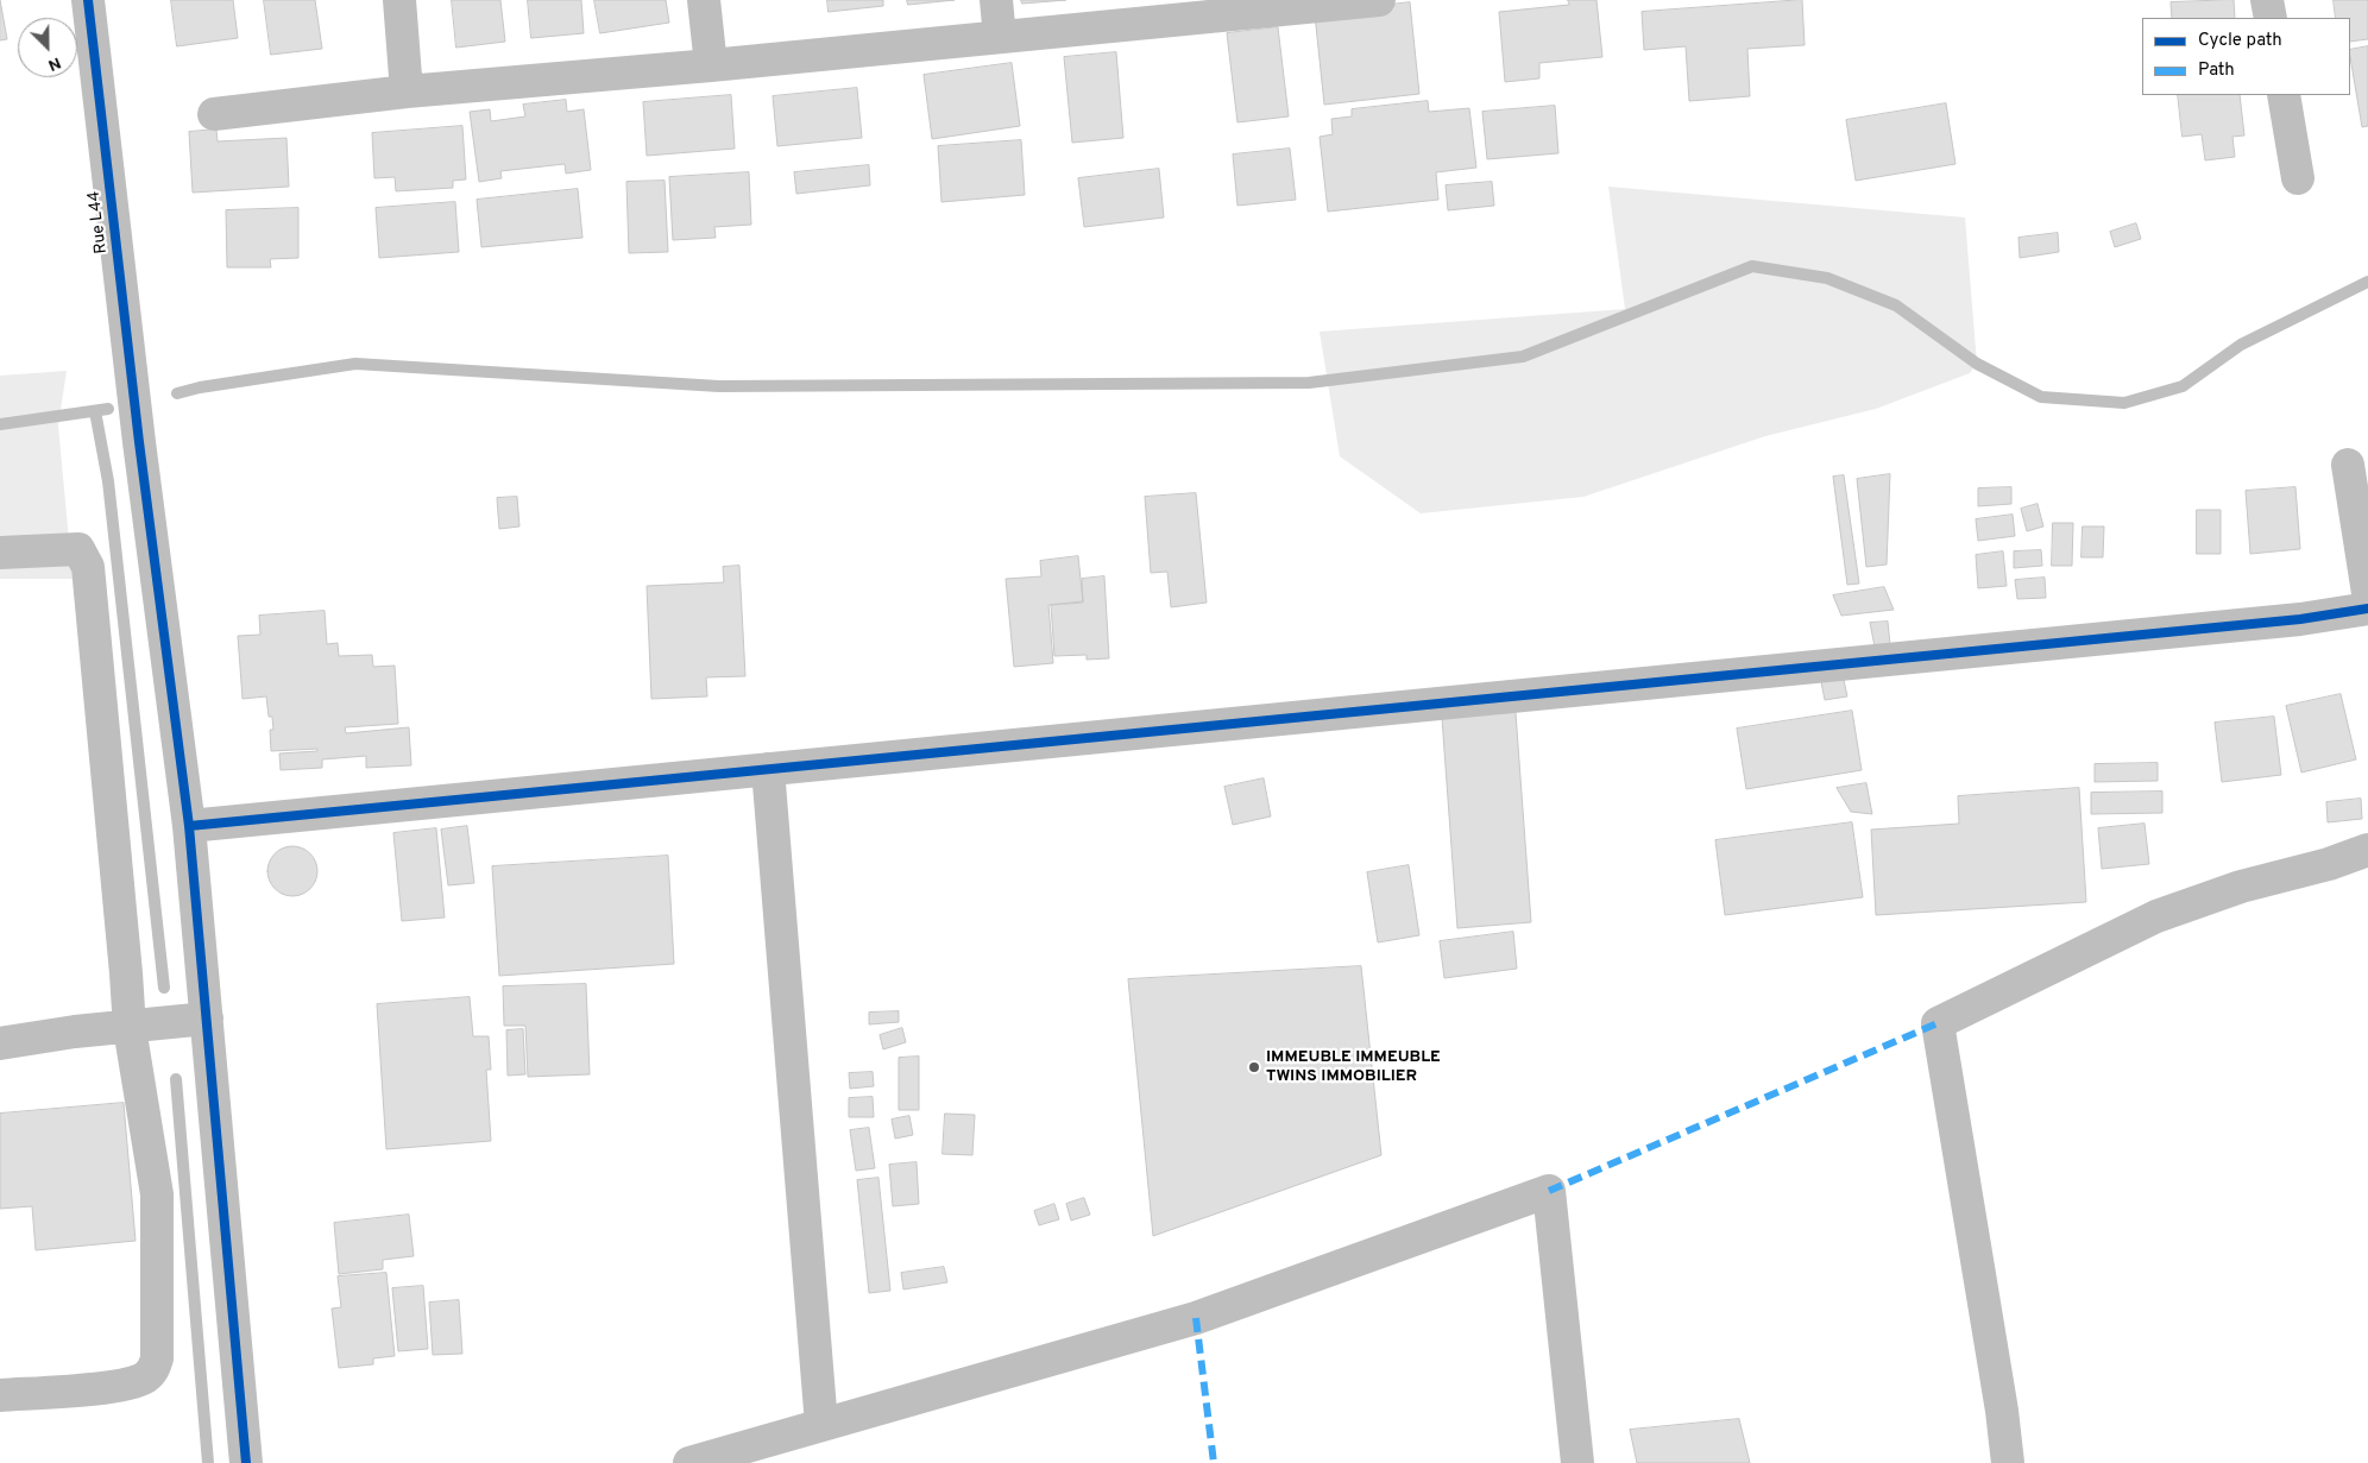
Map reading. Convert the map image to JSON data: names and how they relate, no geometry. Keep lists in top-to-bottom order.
{
  "streets": {
    "street": ["Rue L44"]
  },
  "places": ["IMMEUBLE IMMEUBLE TWINS IMMOBILIER"],
  "legend": ["Cycle path", "Path"],
  "north": "bottom right"
}
